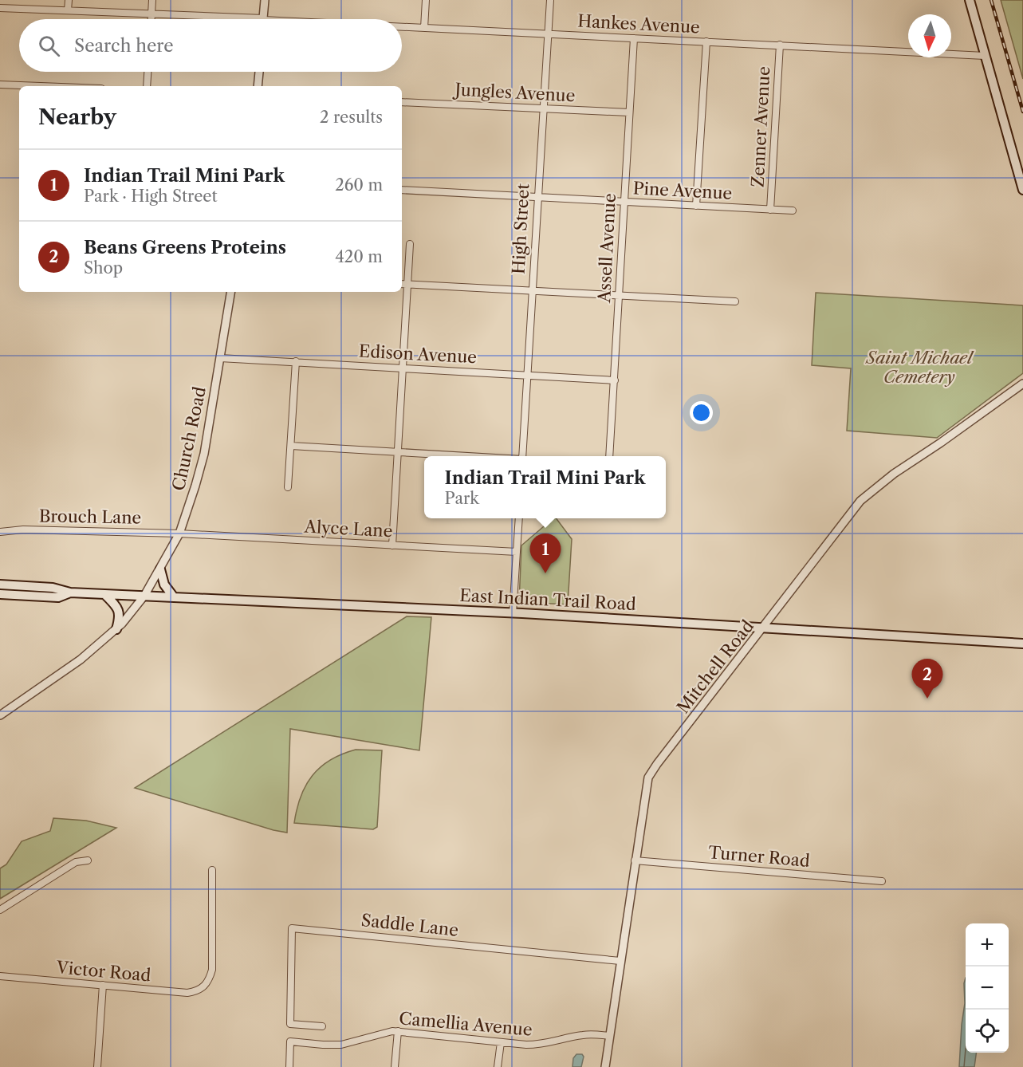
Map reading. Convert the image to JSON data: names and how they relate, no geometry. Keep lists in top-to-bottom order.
{
  "streets": {
    "main road": ["East Indian Trail Road"],
    "street": [
      "Hankes Avenue",
      "Jungles Avenue",
      "Zenner Avenue",
      "Pine Avenue",
      "High Street",
      "Assell Avenue",
      "Edison Avenue",
      "Church Road",
      "Brouch Lane",
      "Alyce Lane",
      "Mitchell Road",
      "Turner Road",
      "Saddle Lane",
      "Victor Road",
      "Camellia Avenue"
    ]
  },
  "crossings": [
    ["Hankes Avenue", "Zenner Avenue"],
    ["Hankes Avenue", "High Street"],
    ["Hankes Avenue", "Assell Avenue"],
    ["Jungles Avenue", "High Street"],
    ["Jungles Avenue", "Assell Avenue"],
    ["Zenner Avenue", "Pine Avenue"],
    ["Pine Avenue", "High Street"],
    ["Pine Avenue", "Assell Avenue"],
    ["High Street", "Edison Avenue"],
    ["Assell Avenue", "Edison Avenue"],
    ["Edison Avenue", "Church Road"],
    ["Church Road", "Brouch Lane"],
    ["Church Road", "Alyce Lane"],
    ["Church Road", "East Indian Trail Road"],
    ["Brouch Lane", "Alyce Lane"],
    ["East Indian Trail Road", "Mitchell Road"],
    ["Mitchell Road", "Turner Road"],
    ["Mitchell Road", "Saddle Lane"],
    ["Mitchell Road", "Camellia Avenue"]
  ],
  "parks": ["Saint Michael Cemetery"],
  "north": "bottom",
  "page": {
    "search": "Search here",
    "heading": ["Nearby", "2 results"],
    "list": [
      {
        "mark": "1",
        "name": "Indian Trail Mini Park",
        "note": "Park · High Street",
        "value": "260 m"
      },
      {
        "mark": "2",
        "name": "Beans Greens Proteins",
        "note": "Shop",
        "value": "420 m"
      }
    ],
    "popup": ["Indian Trail Mini Park", "Park"],
    "pins": ["1", "2"],
    "map_buttons": ["+", "−"]
  }
}
